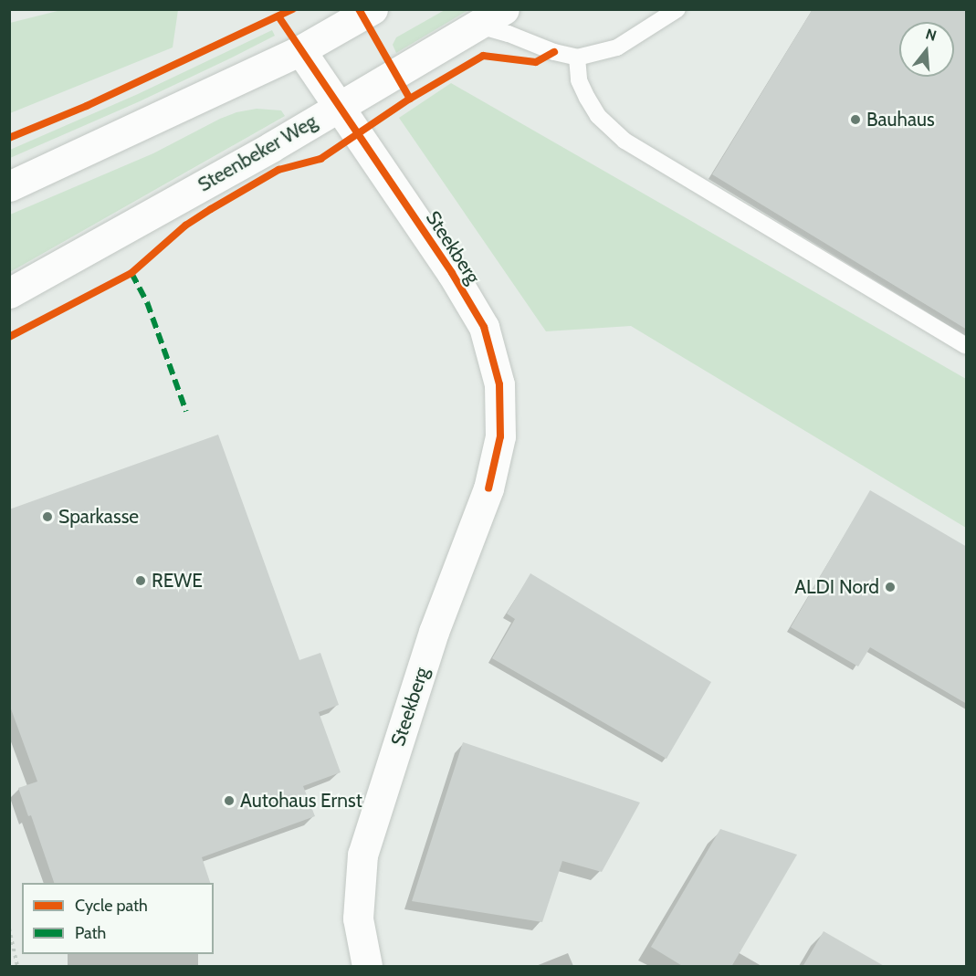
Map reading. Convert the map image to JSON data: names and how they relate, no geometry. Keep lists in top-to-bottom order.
{
  "streets": {
    "main road": ["Steenbeker Weg", "Steekberg"]
  },
  "crossings": [
    ["Steenbeker Weg", "Steekberg"]
  ],
  "places": [
    "Bauhaus",
    "Sparkasse",
    "REWE",
    "ALDI Nord",
    "Autohaus Ernst"
  ],
  "legend": ["Cycle path", "Path"],
  "north": "top"
}
